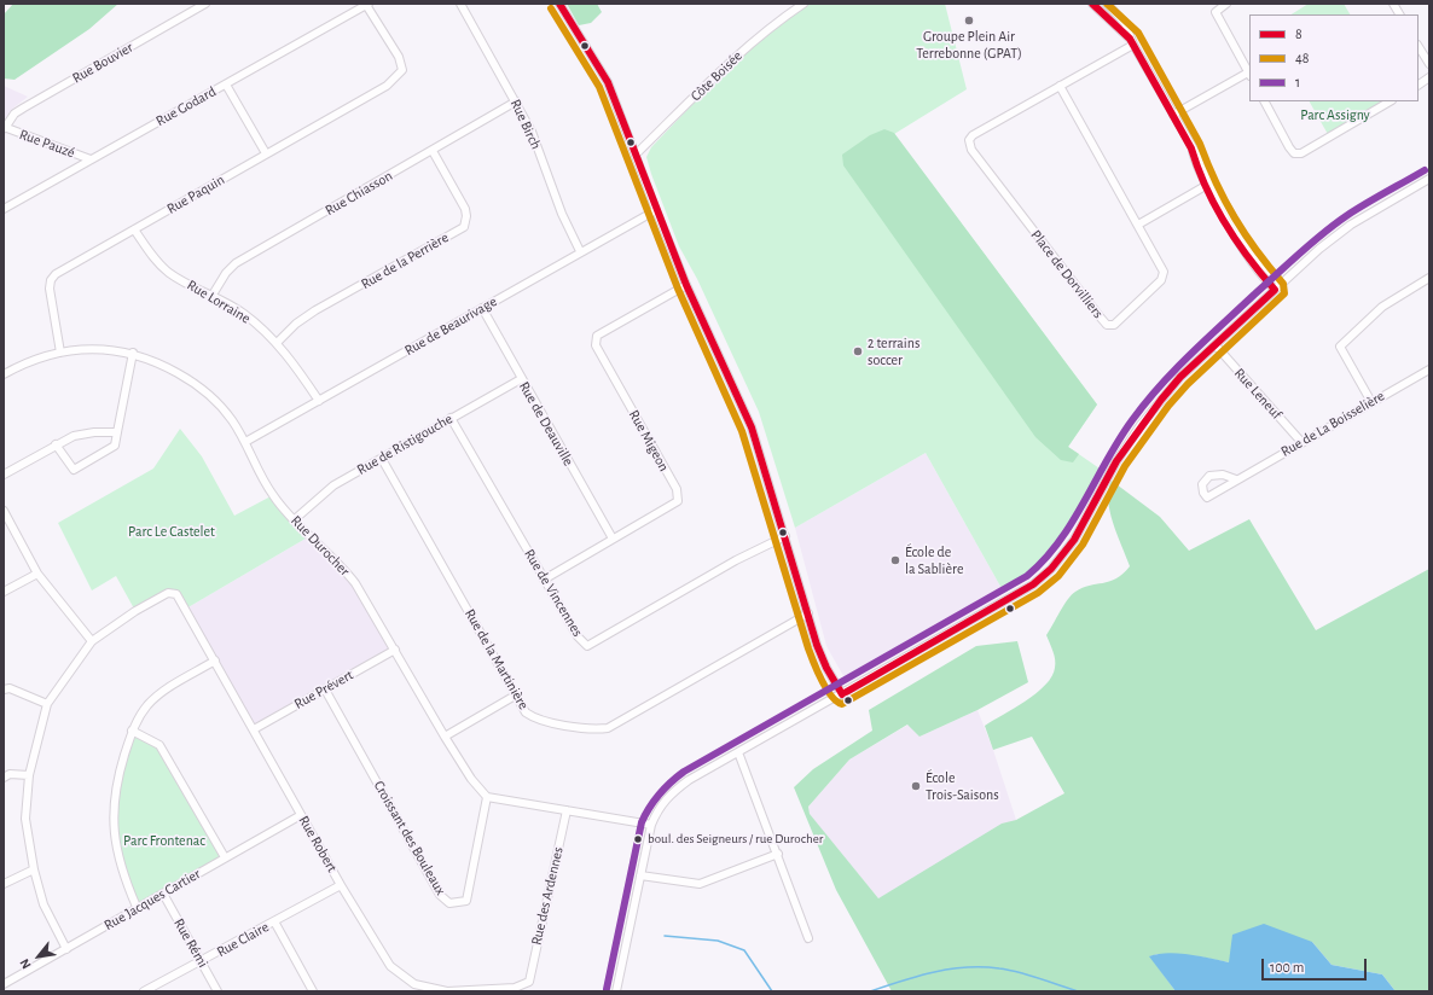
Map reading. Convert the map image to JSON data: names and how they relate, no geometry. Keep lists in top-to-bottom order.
{
  "streets": {
    "street": [
      "Rue Bouvier",
      "Côte Boisée",
      "Rue Godard",
      "Rue Birch",
      "Rue Pauzé",
      "Rue Chiasson",
      "Rue Paquin",
      "Rue de la Perrière",
      "Place de Dorvilliers",
      "Rue Lorraine",
      "Rue de Beaurivage",
      "Rue Leneuf",
      "Rue de Deauville",
      "Rue de La Boisselière",
      "Rue Migeon",
      "Rue de Ristigouche",
      "Rue Durocher",
      "Rue de Vincennes",
      "Rue de la Martinière",
      "Rue Prévert",
      "Croissant des Bouleaux",
      "Rue Robert",
      "Rue des Ardennes",
      "Rue Jacques Cartier",
      "Rue Claire",
      "Rue Rémi"
    ]
  },
  "crossings": [
    ["Rue Bouvier", "Rue Pauzé"],
    ["Rue Godard", "Rue Pauzé"],
    ["Rue Godard", "Rue Paquin"],
    ["Rue Birch", "Rue Chiasson"],
    ["Rue Birch", "Rue de Beaurivage"],
    ["Rue Chiasson", "Rue de la Perrière"],
    ["Rue Chiasson", "Rue Lorraine"],
    ["Rue Paquin", "Rue Lorraine"],
    ["Rue Paquin", "Rue Durocher"],
    ["Rue de la Perrière", "Rue Lorraine"],
    ["Rue Lorraine", "Rue de Beaurivage"],
    ["Rue de Beaurivage", "Rue de Deauville"],
    ["Rue de Beaurivage", "Rue Durocher"],
    ["Rue Leneuf", "Rue de La Boisselière"],
    ["Rue de Deauville", "Rue Migeon"],
    ["Rue de Deauville", "Rue de Ristigouche"],
    ["Rue Migeon", "Rue de Vincennes"],
    ["Rue de Ristigouche", "Rue Durocher"],
    ["Rue de Ristigouche", "Rue de Vincennes"],
    ["Rue de Ristigouche", "Rue de la Martinière"],
    ["Rue Durocher", "Rue Prévert"],
    ["Rue Durocher", "Croissant des Bouleaux"],
    ["Rue Prévert", "Croissant des Bouleaux"],
    ["Rue Prévert", "Rue Robert"],
    ["Rue Robert", "Rue des Ardennes"],
    ["Rue Robert", "Rue Jacques Cartier"],
    ["Rue Robert", "Rue Claire"],
    ["Rue Jacques Cartier", "Rue Rémi"],
    ["Rue Claire", "Rue Rémi"]
  ],
  "parks": ["Parc Assigny", "Parc Le Castelet", "Parc Frontenac"],
  "places": [
    "Groupe Plein Air Terrebonne (GPAT)",
    "2 terrains soccer",
    "École de la Sablière",
    "École Trois-Saisons",
    "boul. des Seigneurs / rue Durocher"
  ],
  "lines": ["transit line 8", "transit line 48", "transit line 1"],
  "legend": ["8", "48", "1"],
  "scale_bar": "100 m",
  "north": "bottom left"
}
